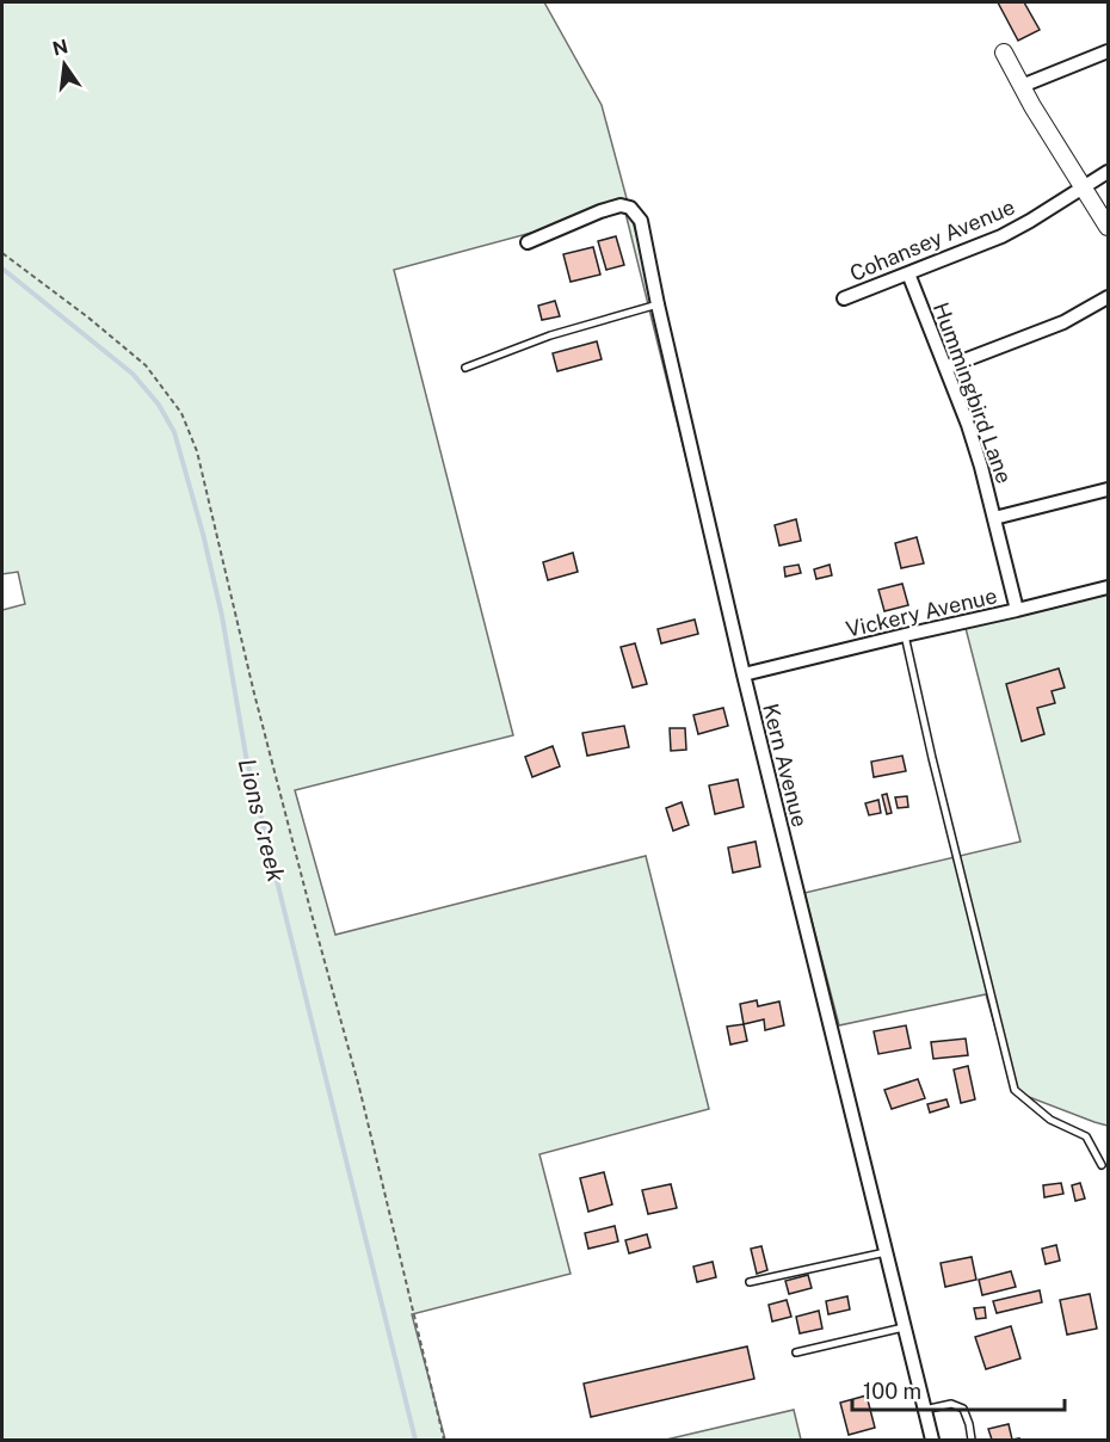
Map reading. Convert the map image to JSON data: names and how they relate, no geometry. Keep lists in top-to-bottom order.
{
  "streets": {
    "street": [
      "Cohansey Avenue",
      "Hummingbird Lane",
      "Vickery Avenue",
      "Kern Avenue"
    ]
  },
  "crossings": [
    ["Cohansey Avenue", "Hummingbird Lane"],
    ["Hummingbird Lane", "Vickery Avenue"],
    ["Vickery Avenue", "Kern Avenue"]
  ],
  "water": ["Lions Creek"],
  "scale_bar": "100 m",
  "north": "top"
}
